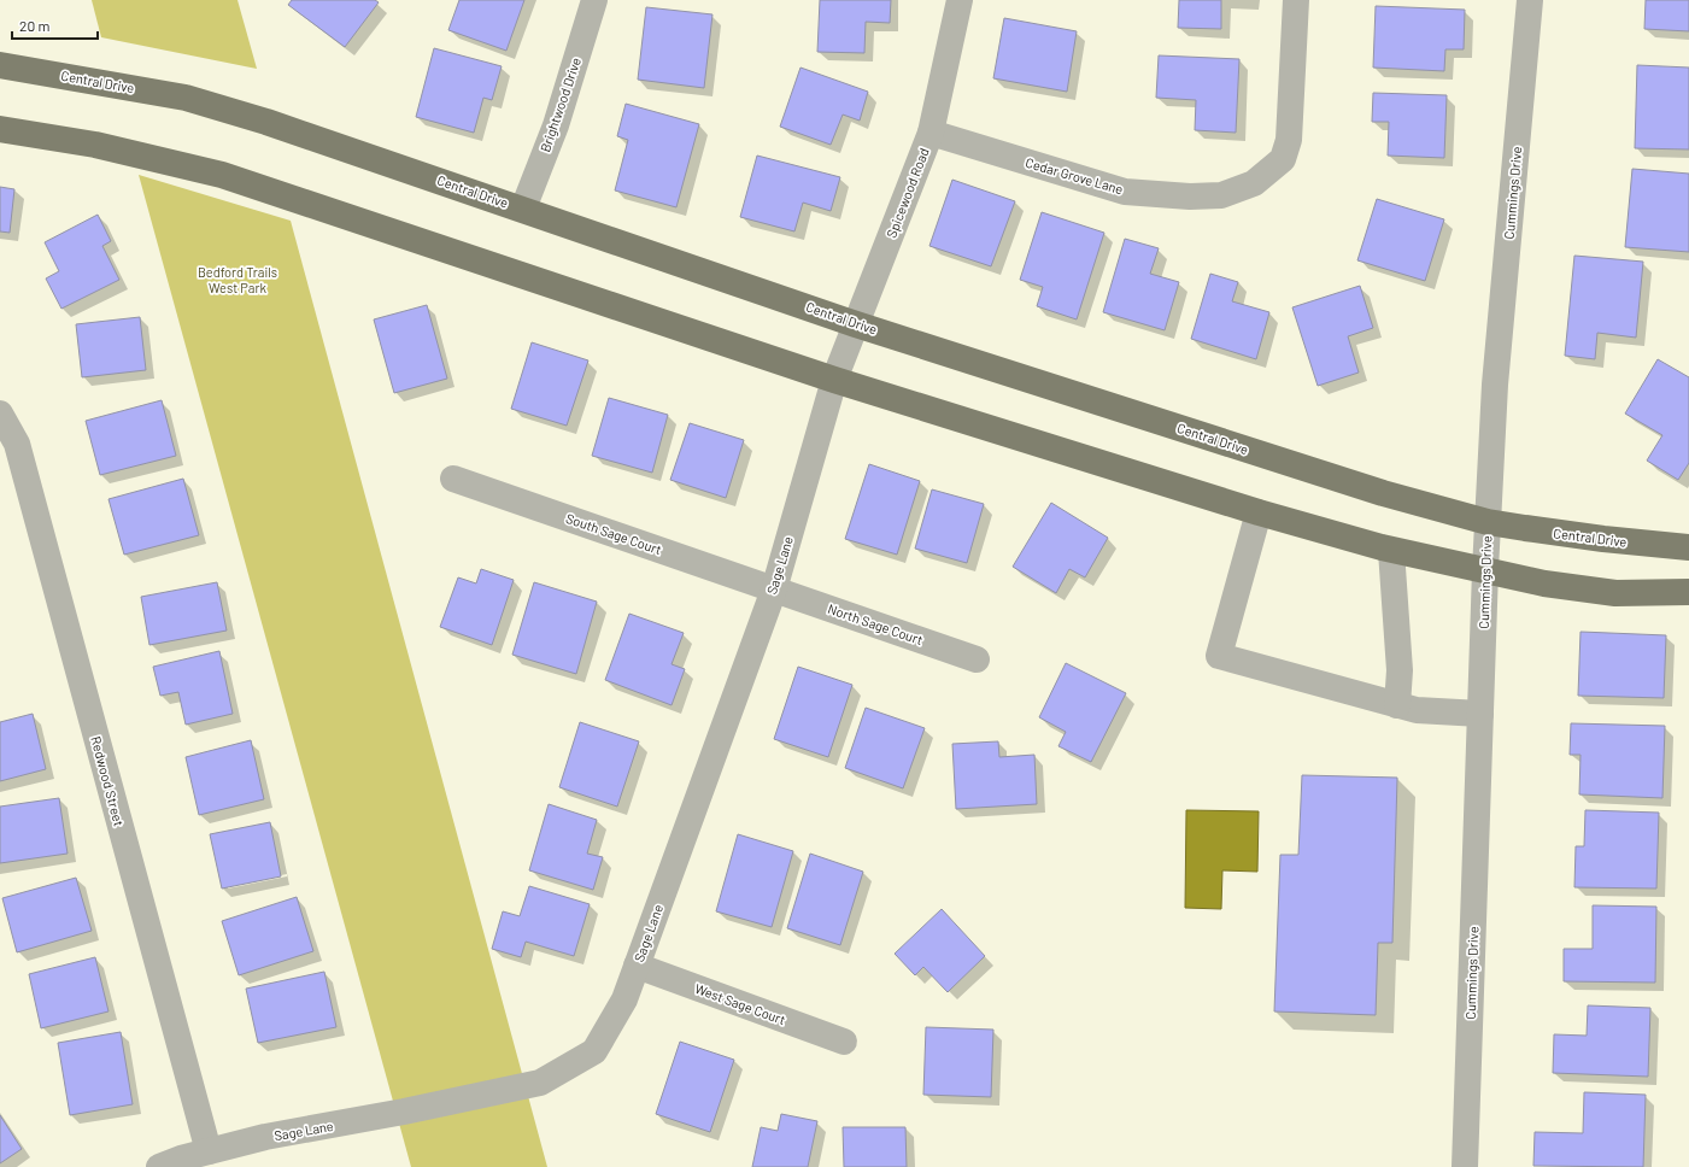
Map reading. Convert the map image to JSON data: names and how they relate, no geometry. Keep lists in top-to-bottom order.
{
  "streets": {
    "main road": ["Central Drive"],
    "street": [
      "Brightwood Drive",
      "Cedar Grove Lane",
      "Spicewood Road",
      "Cummings Drive",
      "South Sage Court",
      "Sage Lane",
      "North Sage Court",
      "Redwood Street",
      "West Sage Court"
    ]
  },
  "crossings": [
    ["Central Drive", "Brightwood Drive"],
    ["Central Drive", "Spicewood Road"],
    ["Central Drive", "Cummings Drive"],
    ["Cedar Grove Lane", "Spicewood Road"],
    ["Spicewood Road", "Sage Lane"],
    ["South Sage Court", "Sage Lane"],
    ["South Sage Court", "North Sage Court"],
    ["Sage Lane", "North Sage Court"],
    ["Sage Lane", "Redwood Street"],
    ["Sage Lane", "West Sage Court"]
  ],
  "parks": ["Bedford Trails West Park"],
  "scale_bar": "20 m"
}
